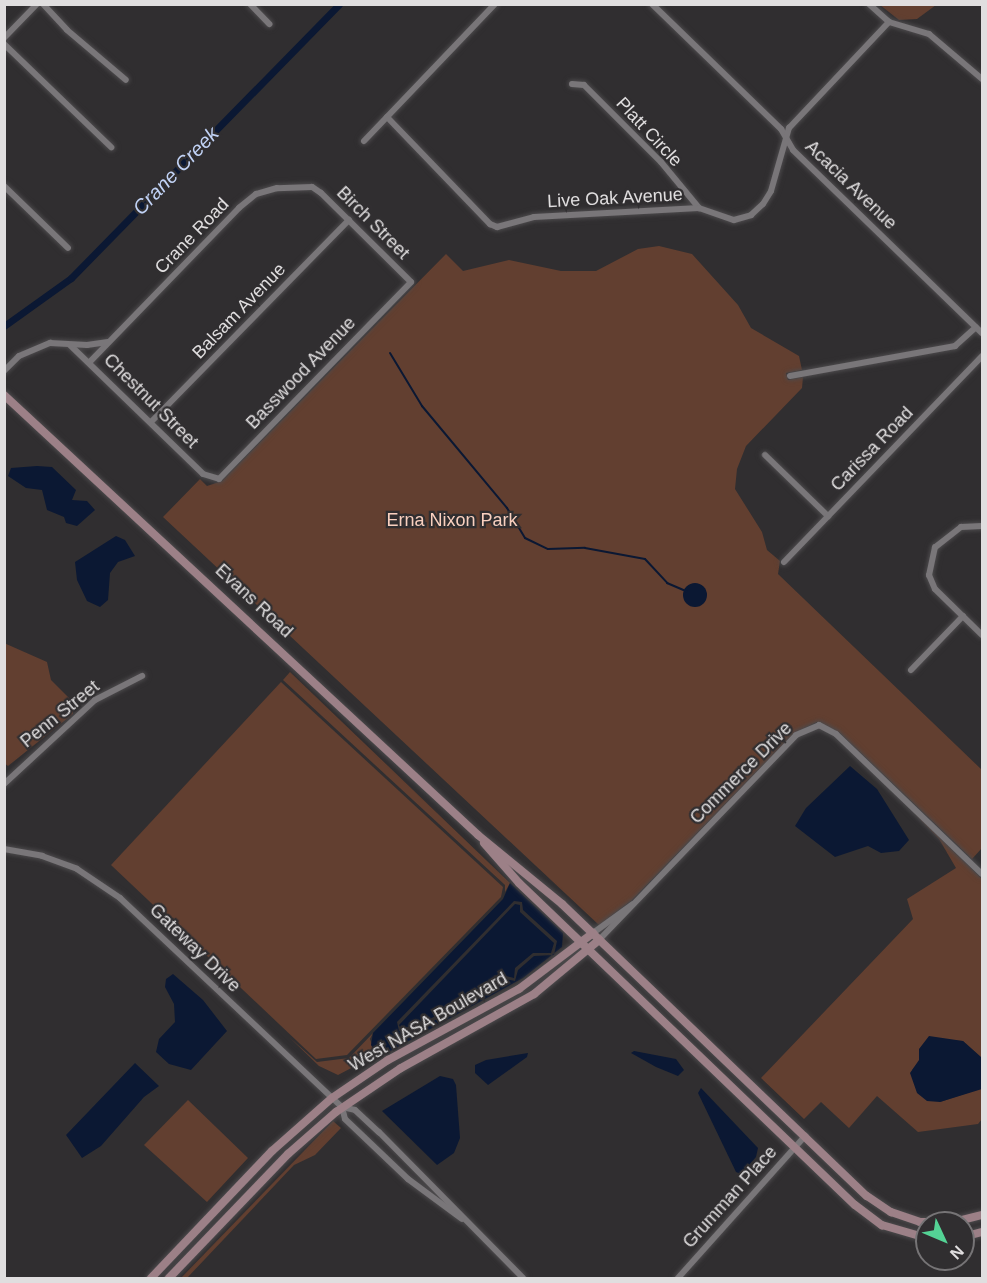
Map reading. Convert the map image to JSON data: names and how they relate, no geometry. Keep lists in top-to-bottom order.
{
  "streets": {
    "main road": ["Evans Road", "West NASA Boulevard"],
    "street": [
      "Platt Circle",
      "Acacia Avenue",
      "Live Oak Avenue",
      "Birch Street",
      "Crane Road",
      "Balsam Avenue",
      "Basswood Avenue",
      "Chestnut Street",
      "Carissa Road",
      "Penn Street",
      "Commerce Drive",
      "Gateway Drive",
      "Grumman Place"
    ]
  },
  "crossings": [
    ["Platt Circle", "Live Oak Avenue"],
    ["Acacia Avenue", "Live Oak Avenue"],
    ["Birch Street", "Crane Road"],
    ["Birch Street", "Balsam Avenue"],
    ["Birch Street", "Basswood Avenue"],
    ["Crane Road", "Chestnut Street"],
    ["Balsam Avenue", "Chestnut Street"],
    ["Basswood Avenue", "Chestnut Street"],
    ["Evans Road", "Commerce Drive"],
    ["Evans Road", "West NASA Boulevard"],
    ["Commerce Drive", "West NASA Boulevard"],
    ["Gateway Drive", "West NASA Boulevard"]
  ],
  "water": ["Crane Creek"],
  "parks": ["Erna Nixon Park"],
  "north": "bottom right"
}
